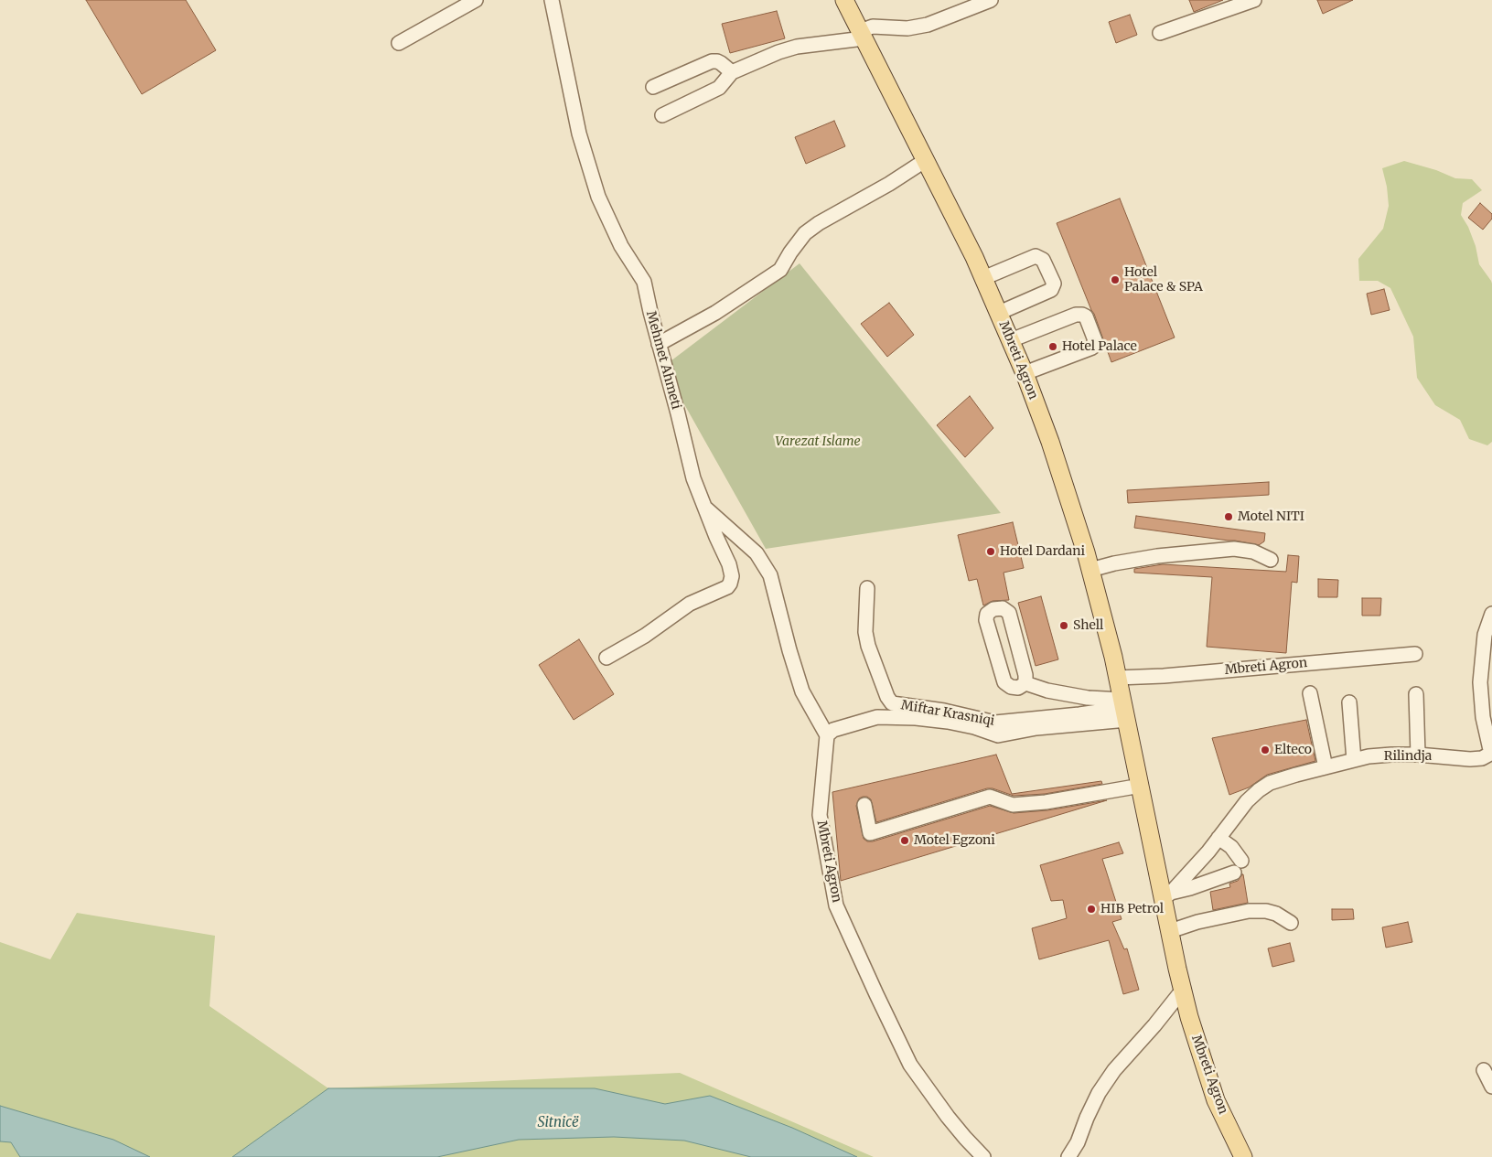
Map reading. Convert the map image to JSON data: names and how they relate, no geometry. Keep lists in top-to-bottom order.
{
  "streets": {
    "main road": ["Mbreti Agron"],
    "street": ["Mehmet Ahmeti", "Miftar Krasniqi", "Rilindja"]
  },
  "crossings": [
    ["Mbreti Agron", "Miftar Krasniqi"],
    ["Mbreti Agron", "Rilindja"]
  ],
  "water": ["Sitnicë"],
  "parks": ["Varezat Islame"],
  "places": [
    "Hotel Palace & SPA",
    "Hotel Palace",
    "Motel NITI",
    "Hotel Dardani",
    "Shell",
    "Elteco",
    "Motel Egzoni",
    "HIB Petrol"
  ]
}
